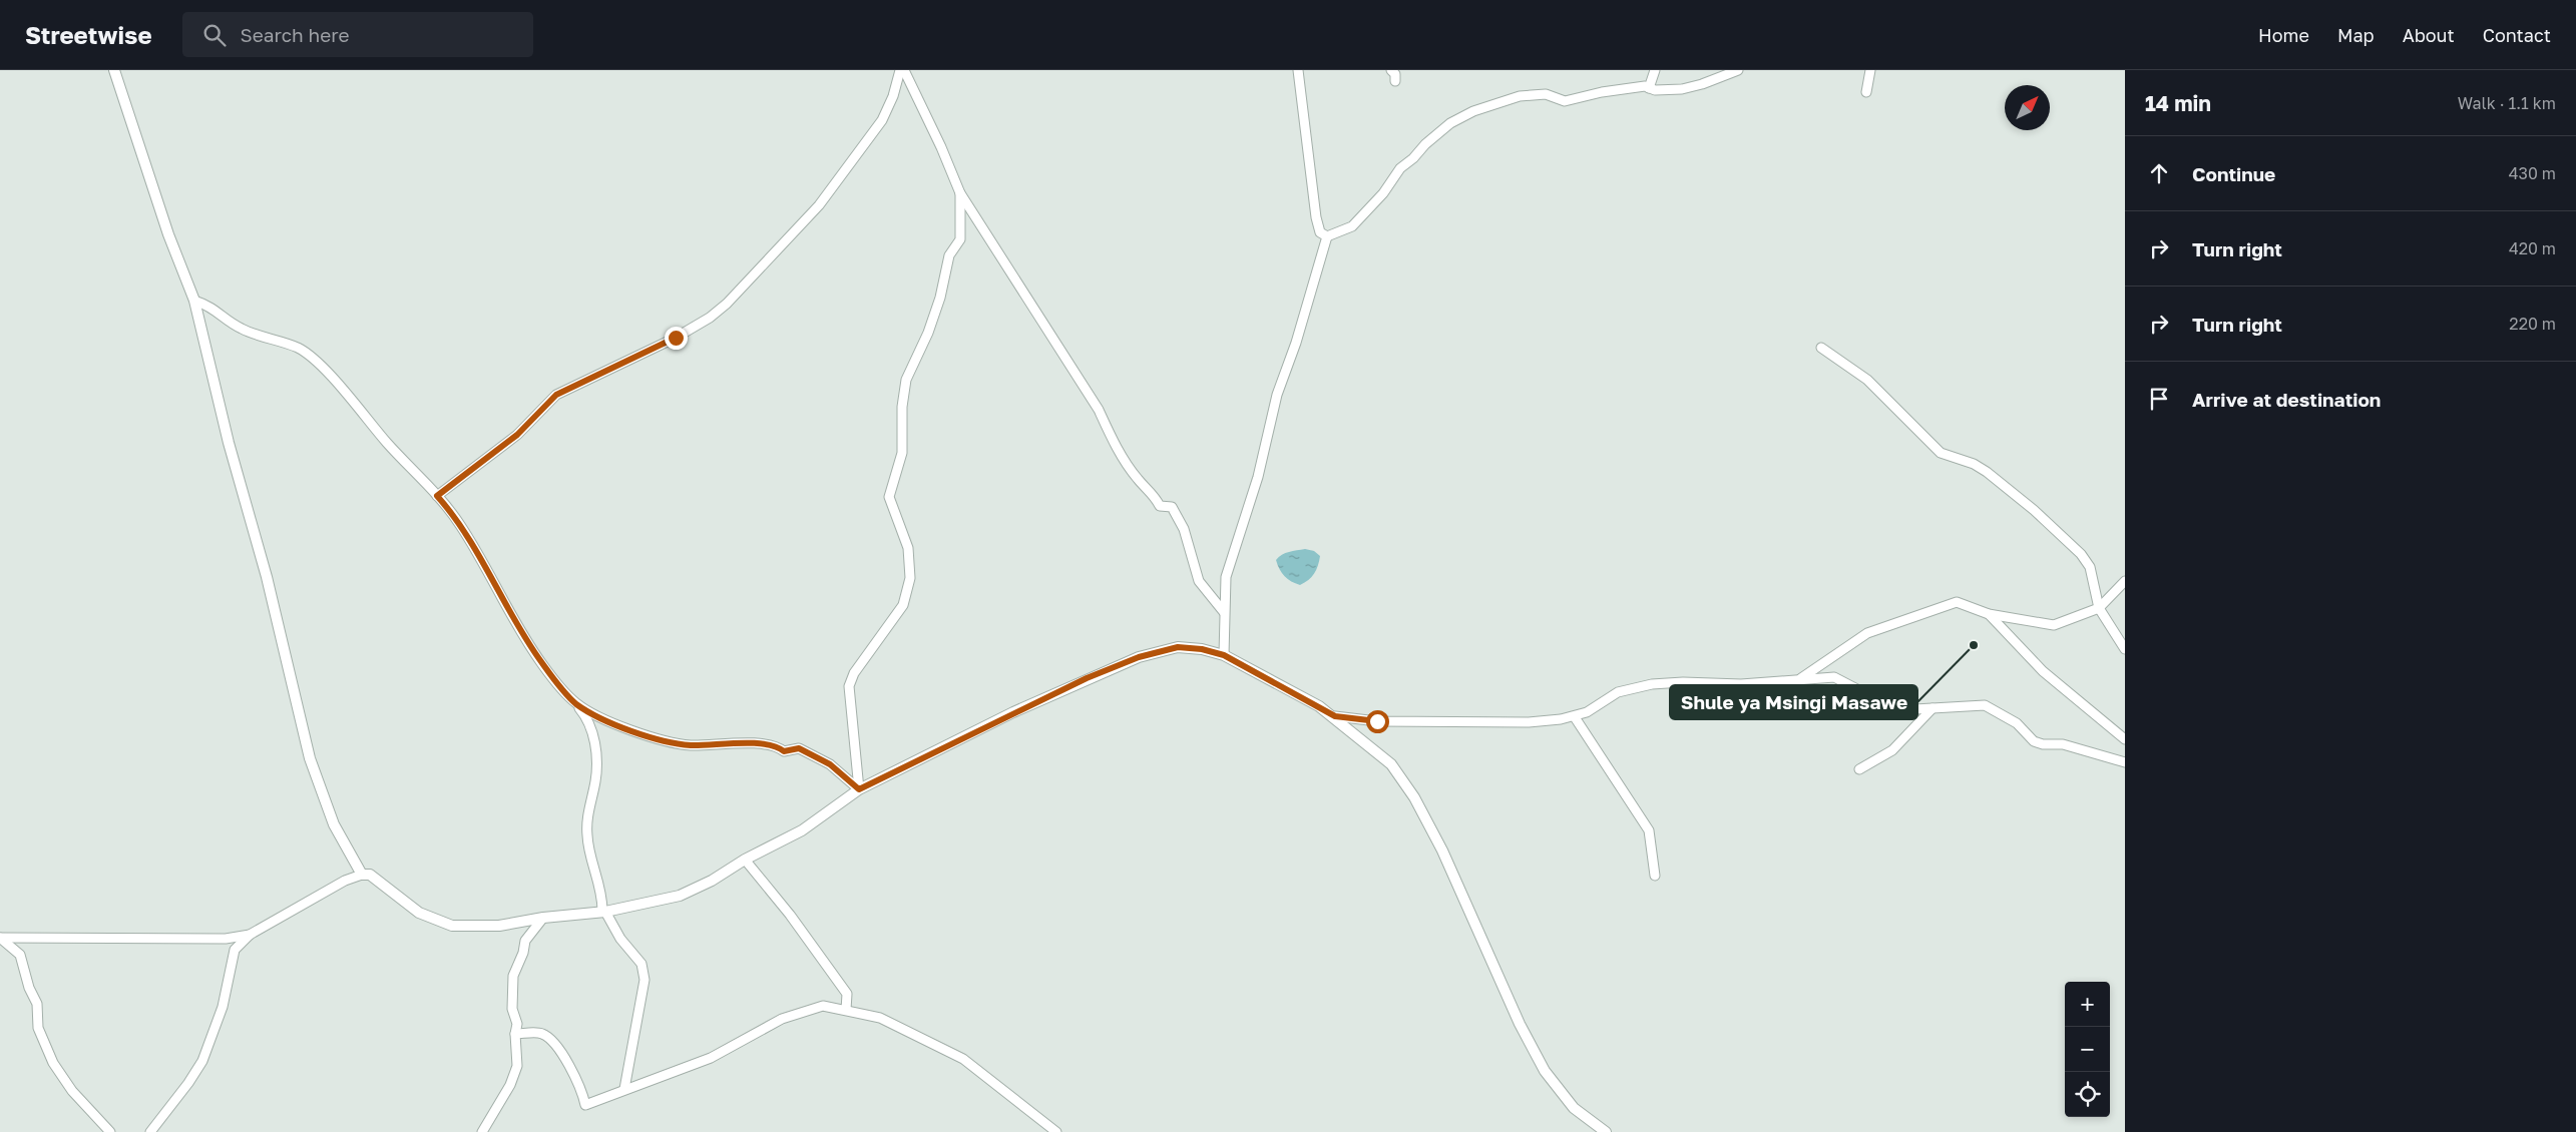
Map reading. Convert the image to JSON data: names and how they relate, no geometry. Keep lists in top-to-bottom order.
{
  "places": ["Shule ya Msingi Masawe"],
  "north": "top right",
  "page": {
    "header": "Streetwise",
    "search": "Search here",
    "nav": [
      "Home",
      "Map",
      "About",
      "Contact"
    ],
    "heading": ["14 min", "Walk · 1.1 km"],
    "list": [
      ["Continue", "430 m"],
      ["Turn right", "420 m"],
      ["Turn right", "220 m"],
      "Arrive at destination"
    ],
    "map_buttons": ["+", "−"]
  }
}
